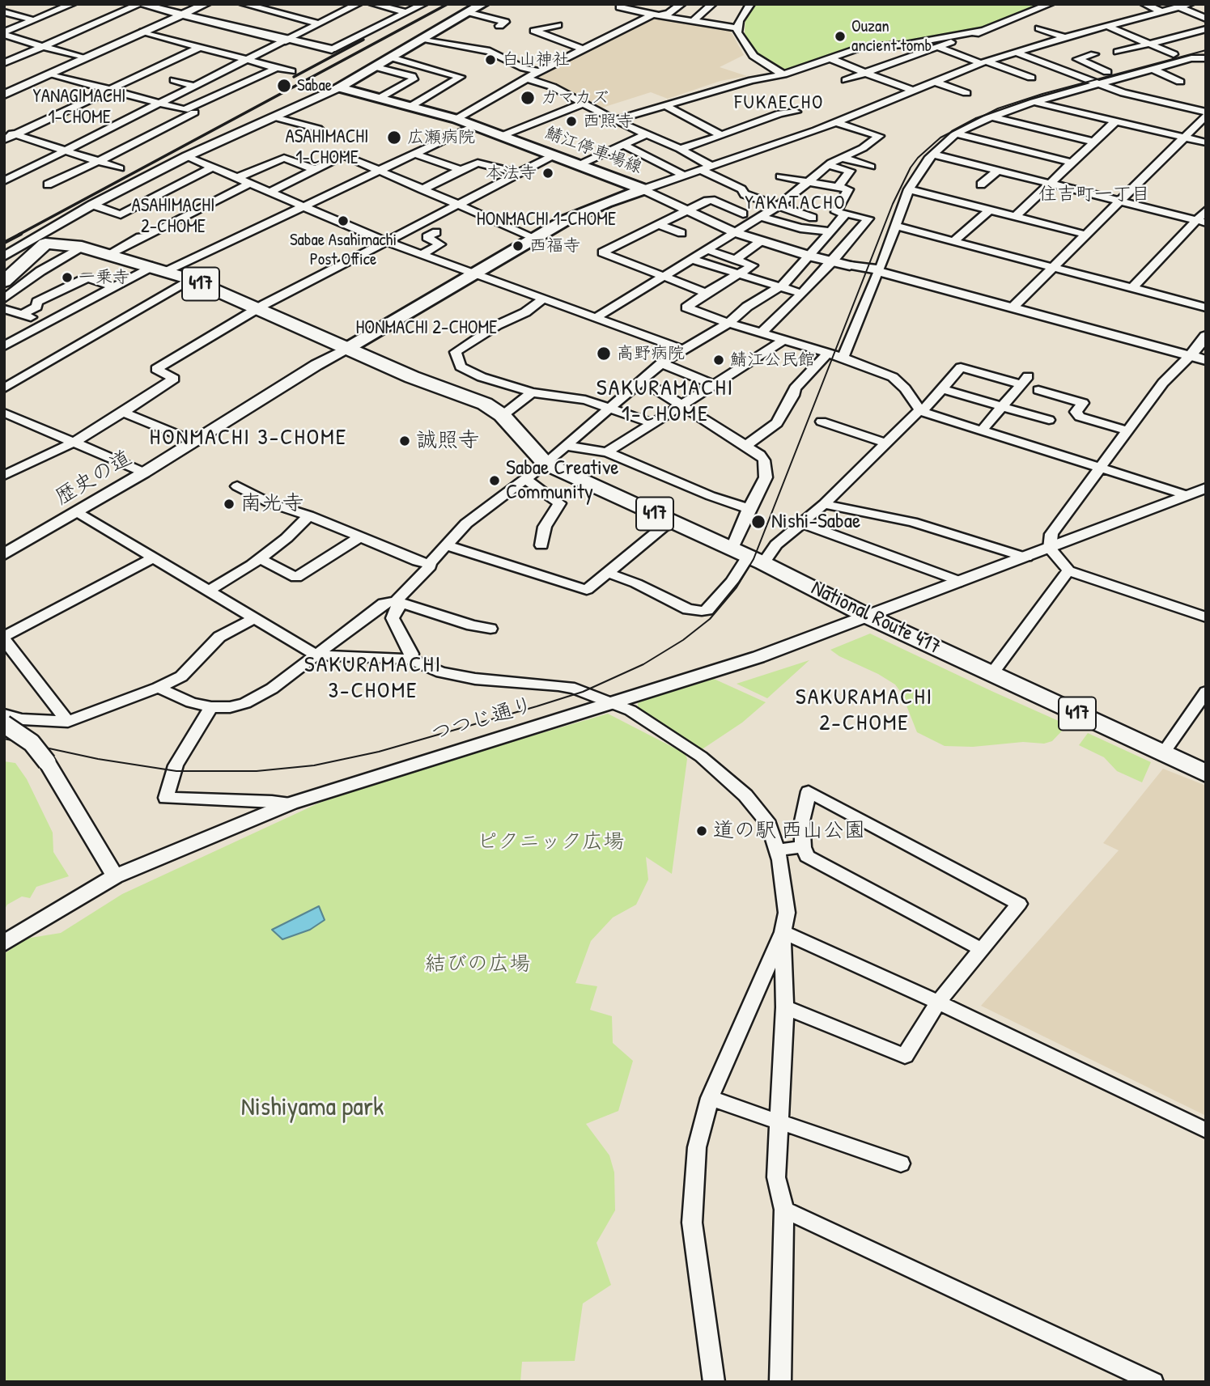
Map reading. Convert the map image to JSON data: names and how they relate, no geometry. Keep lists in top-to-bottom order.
{
  "streets": {
    "highway": ["417", "National Route 417"],
    "main road": ["鯖江停車場線"],
    "street": ["歴史の道", "つつじ通り"]
  },
  "crossings": [
    ["鯖江停車場線", "歴史の道"],
    ["鯖江停車場線", "National Route 417"],
    ["歴史の道", "National Route 417"],
    ["National Route 417", "つつじ通り"]
  ],
  "districts": [
    "YANAGIMACHI 1-CHOME",
    "FUKAECHO",
    "ASAHIMACHI 1-CHOME",
    "住吉町一丁目",
    "YAKATACHO",
    "ASAHIMACHI 2-CHOME",
    "HONMACHI 1-CHOME",
    "HONMACHI 2-CHOME",
    "SAKURAMACHI 1-CHOME",
    "HONMACHI 3-CHOME",
    "SAKURAMACHI 3-CHOME",
    "SAKURAMACHI 2-CHOME"
  ],
  "parks": ["ピクニック広場", "結びの広場", "Nishiyama park"],
  "places": [
    "Ouzan ancient tomb",
    "白山神社",
    "Sabae",
    "カマカズ",
    "西照寺",
    "広瀬病院",
    "本法寺",
    "Sabae Asahimachi Post Office",
    "西福寺",
    "一乗寺",
    "高野病院",
    "鯖江公民館",
    "誠照寺",
    "Sabae Creative Community",
    "南光寺",
    "Nishi-Sabae",
    "道の駅 西山公園"
  ]
}
